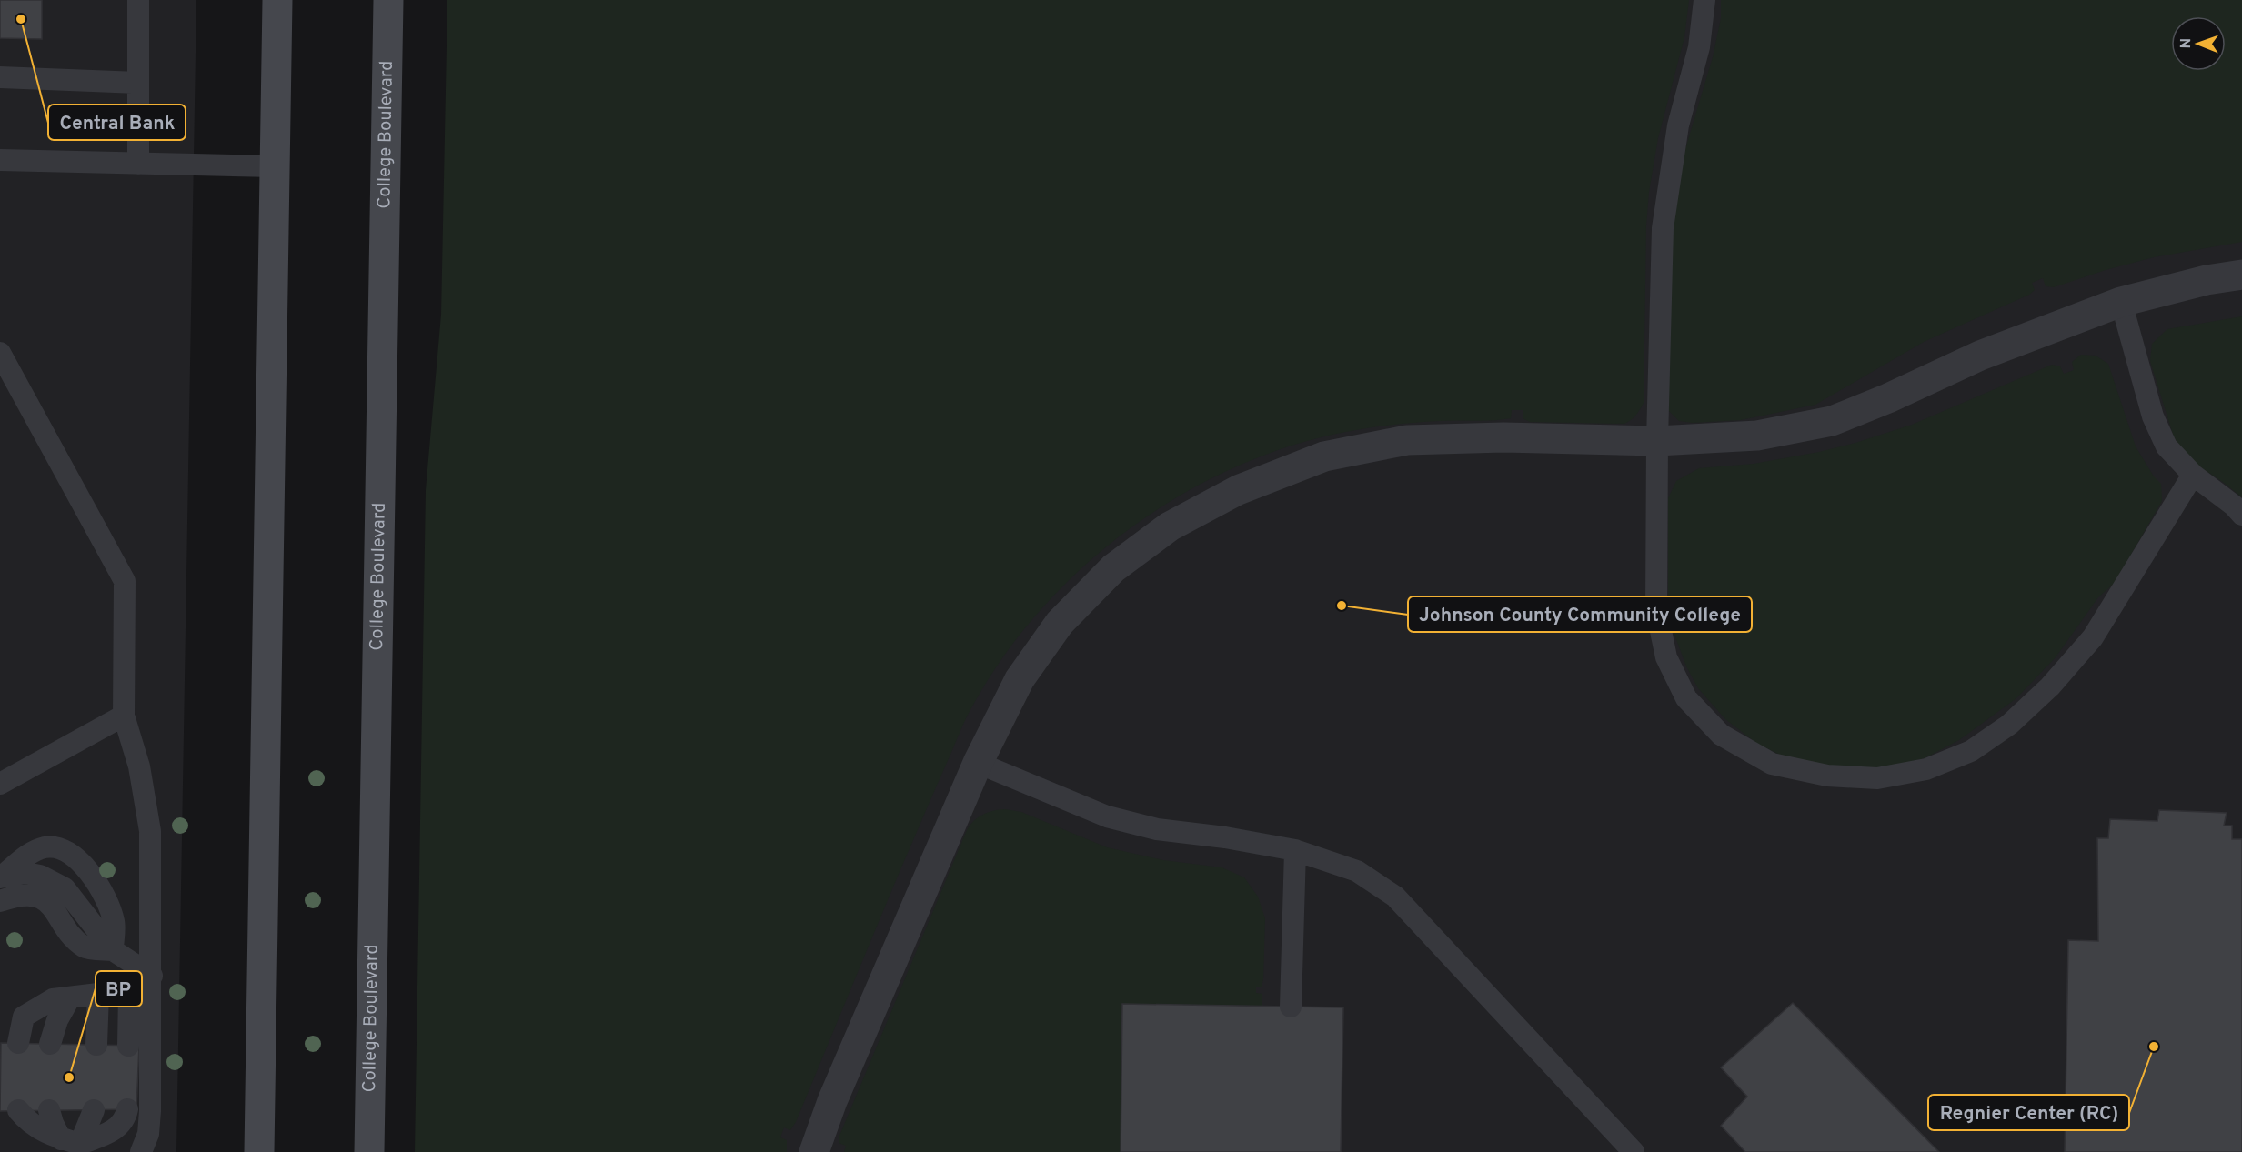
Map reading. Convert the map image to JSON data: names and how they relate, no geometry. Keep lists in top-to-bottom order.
{
  "streets": {
    "main road": ["College Boulevard"]
  },
  "places": [
    "Central Bank",
    "Johnson County Community College",
    "Regnier Center (RC)",
    "BP"
  ],
  "north": "left"
}
